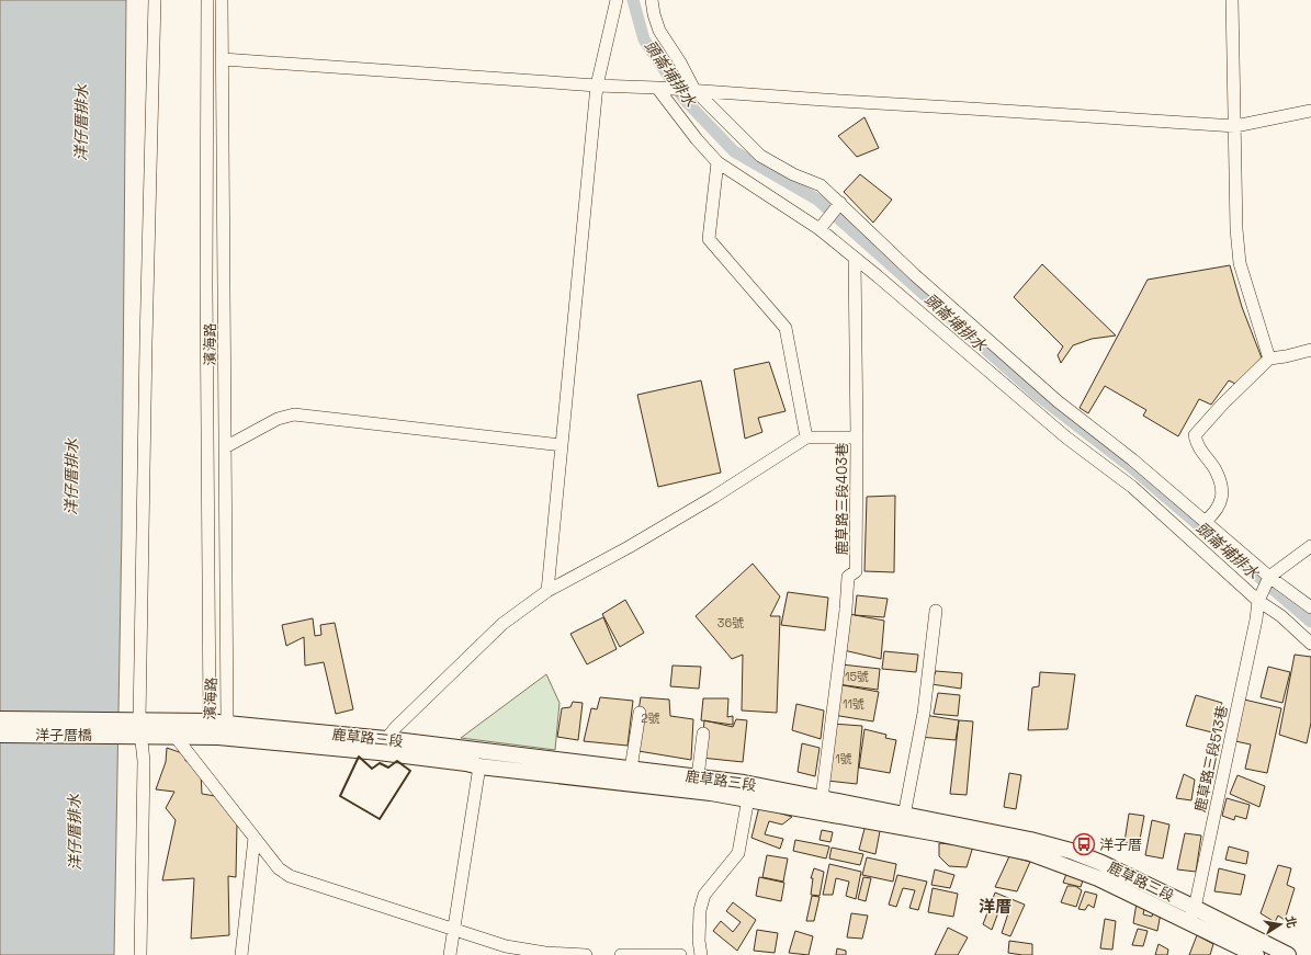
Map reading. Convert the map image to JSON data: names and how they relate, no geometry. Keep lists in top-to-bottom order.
{
  "streets": {
    "main road": ["洋子厝橋", "鹿草路三段"],
    "street": ["濱海路", "鹿草路三段403巷", "鹿草路三段513巷"]
  },
  "crossings": [
    ["濱海路", "鹿草路三段"],
    ["鹿草路三段403巷", "鹿草路三段"],
    ["洋子厝橋", "鹿草路三段"],
    ["鹿草路三段", "鹿草路三段513巷"]
  ],
  "districts": ["洋厝"],
  "water": ["頭崙埔排水", "洋仔厝排水"],
  "places": {
    "bus stop": ["洋子厝"]
  },
  "house_numbers": [
    "36號",
    "15號",
    "11號",
    "2號",
    "1號"
  ],
  "north": "right"
}
